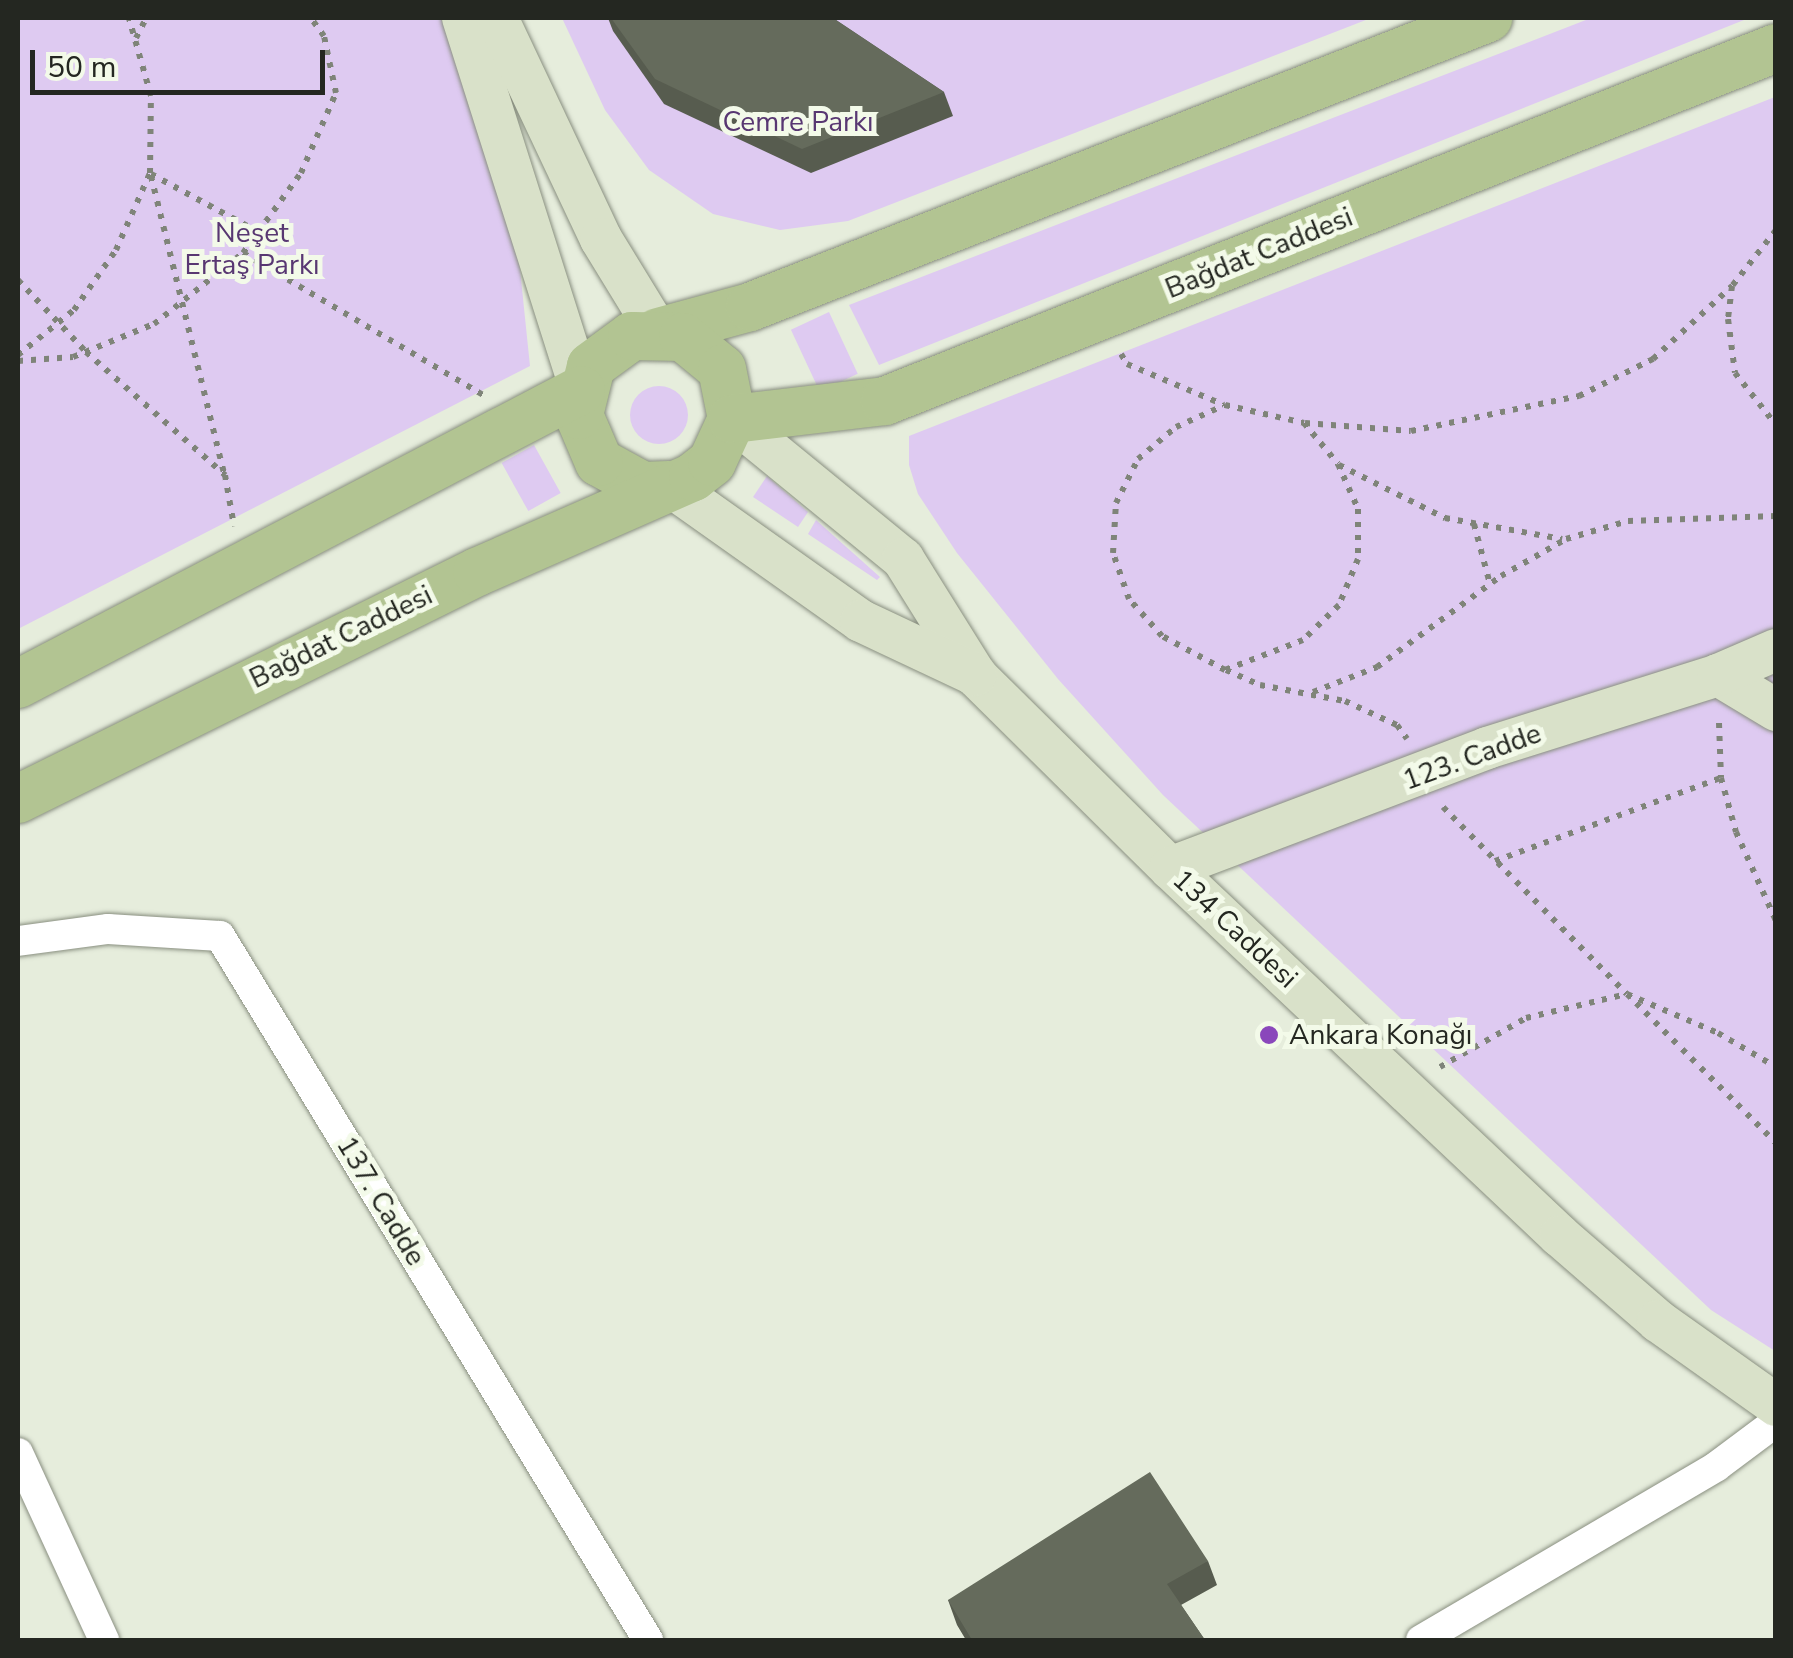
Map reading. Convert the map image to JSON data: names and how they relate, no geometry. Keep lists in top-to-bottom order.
{
  "streets": {
    "main road": ["Bağdat Caddesi", "123. Cadde", "134 Caddesi"],
    "street": ["137. Cadde"]
  },
  "crossings": [
    ["Bağdat Caddesi", "134 Caddesi"],
    ["123. Cadde", "134 Caddesi"]
  ],
  "parks": ["Cemre Parkı", "Neşet Ertaş Parkı"],
  "places": ["Ankara Konağı"],
  "scale_bar": "50 m"
}
